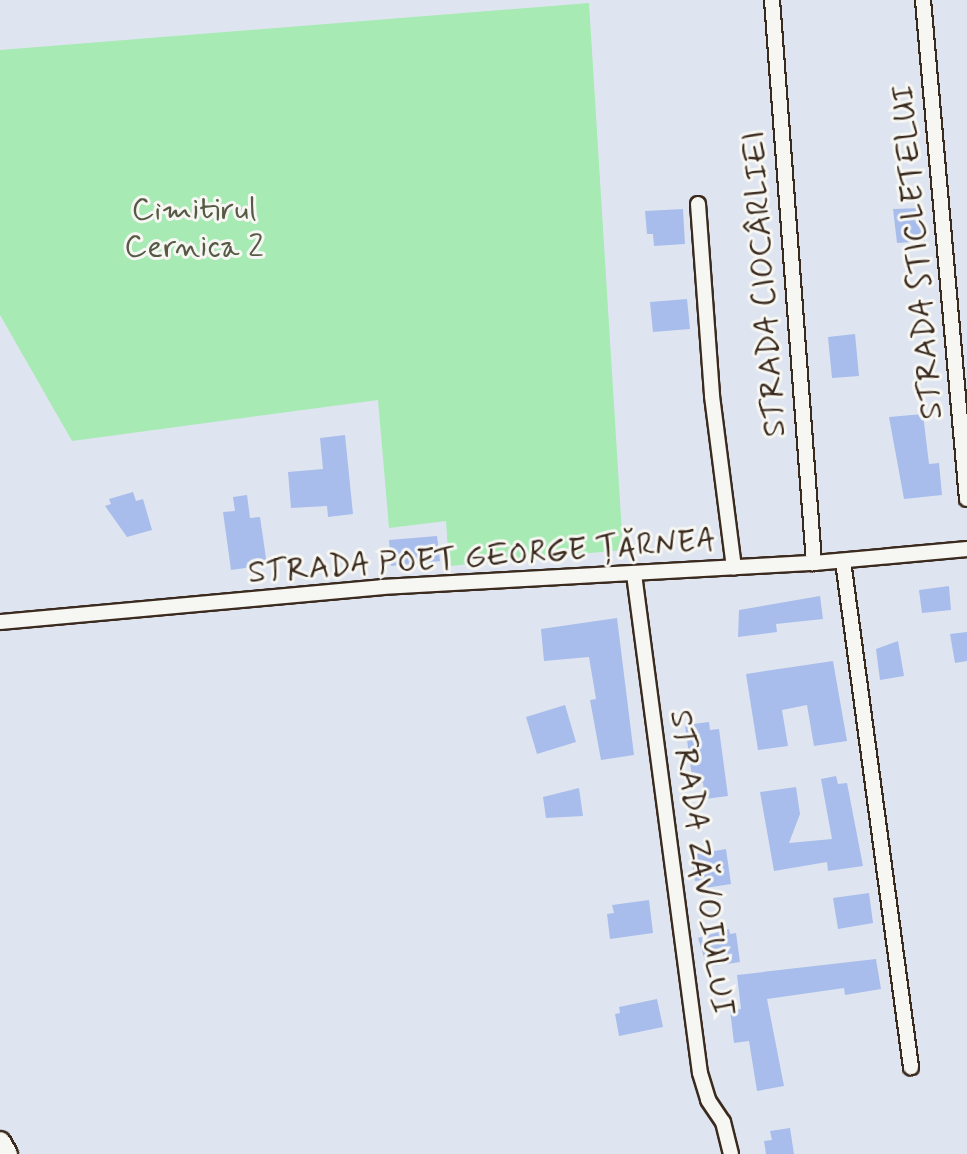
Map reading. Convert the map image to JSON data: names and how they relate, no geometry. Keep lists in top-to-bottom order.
{
  "streets": {
    "street": [
      "STRADA STICLETELUI",
      "STRADA CIOCÂRLIEI",
      "STRADA POET GEORGE ȚĂRNEA",
      "STRADA ZĂVOIULUI"
    ]
  },
  "crossings": [
    ["STRADA CIOCÂRLIEI", "STRADA POET GEORGE ȚĂRNEA"],
    ["STRADA POET GEORGE ȚĂRNEA", "STRADA ZĂVOIULUI"]
  ],
  "parks": ["Cimitirul Cernica 2"]
}
